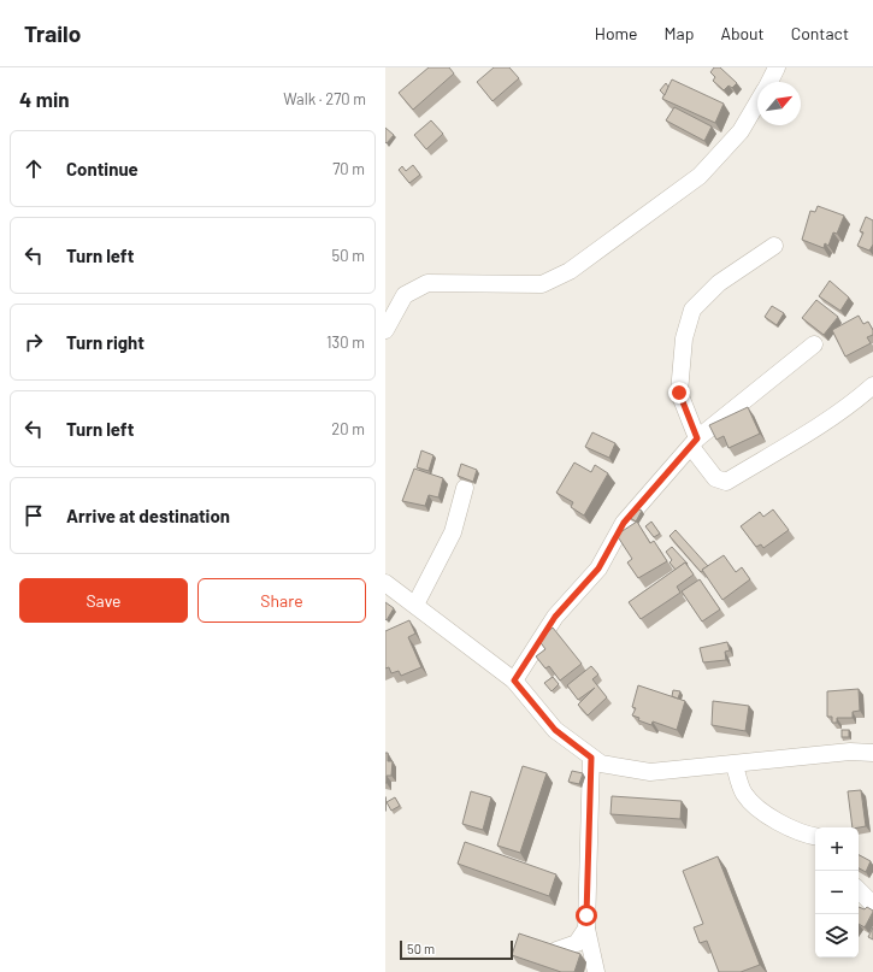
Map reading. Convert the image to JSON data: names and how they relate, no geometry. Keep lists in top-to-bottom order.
{
  "scale_bar": "50 m",
  "north": "top right",
  "page": {
    "header": "Trailo",
    "nav": [
      "Home",
      "Map",
      "About",
      "Contact"
    ],
    "heading": ["4 min", "Walk · 270 m"],
    "list": [
      ["Continue", "70 m"],
      ["Turn left", "50 m"],
      ["Turn right", "130 m"],
      ["Turn left", "20 m"],
      "Arrive at destination"
    ],
    "buttons": ["Save", "Share"],
    "map_buttons": ["+", "−"],
    "scale": "50 m"
  }
}
